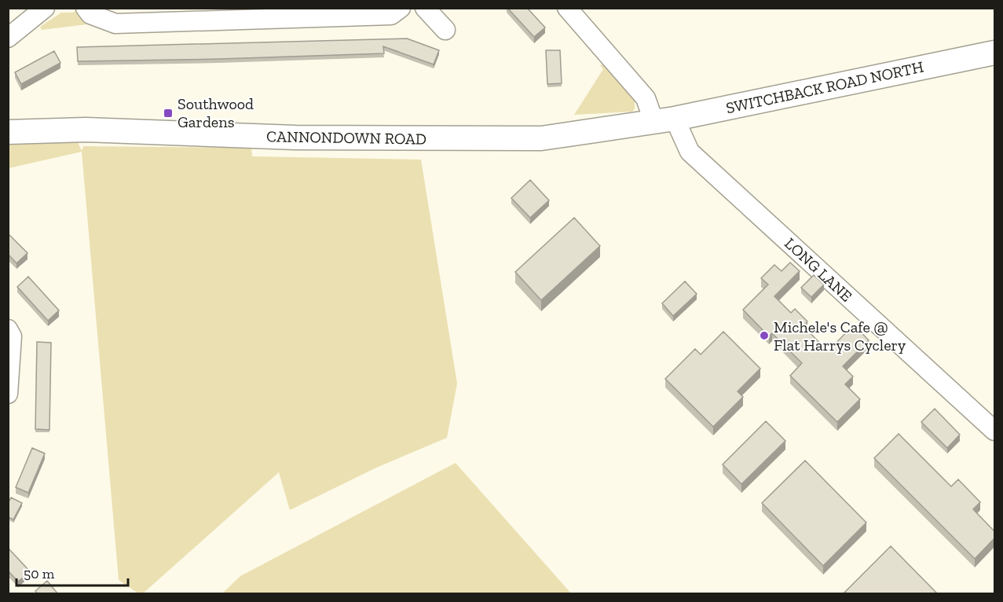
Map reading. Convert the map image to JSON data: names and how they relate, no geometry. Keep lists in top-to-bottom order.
{
  "streets": {
    "main road": ["SWITCHBACK ROAD NORTH", "CANNONDOWN ROAD"],
    "street": ["LONG LANE"]
  },
  "crossings": [
    ["SWITCHBACK ROAD NORTH", "CANNONDOWN ROAD"],
    ["SWITCHBACK ROAD NORTH", "LONG LANE"],
    ["CANNONDOWN ROAD", "LONG LANE"]
  ],
  "places": {
    "transit": ["Southwood Gardens"],
    "other": ["Michele's Cafe @ Flat Harrys Cyclery"]
  },
  "scale_bar": "50 m"
}
